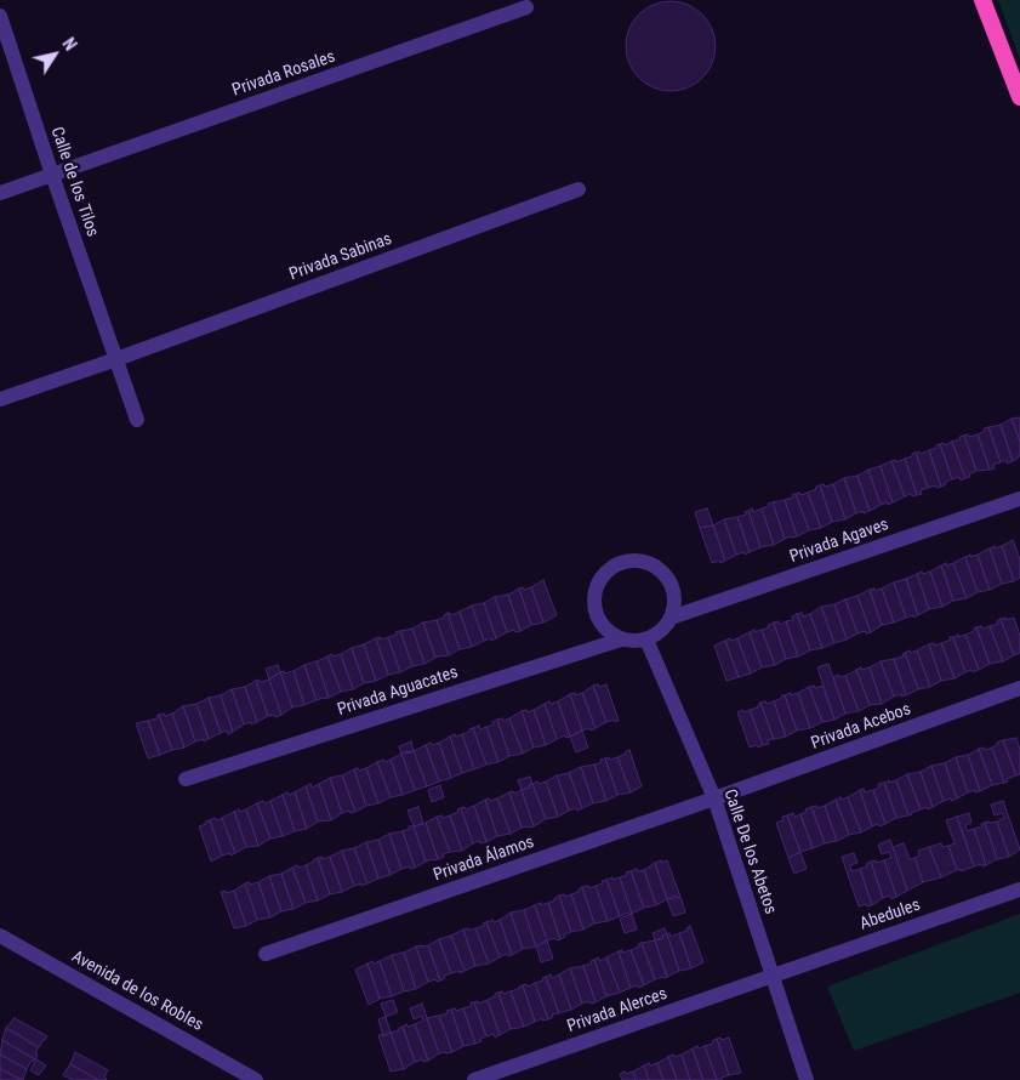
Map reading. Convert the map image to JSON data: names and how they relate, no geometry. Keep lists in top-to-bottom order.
{
  "streets": {
    "street": [
      "Privada Rosales",
      "Calle de los Tilos",
      "Privada Sabinas",
      "Privada Agaves",
      "Privada Aguacates",
      "Privada Acebos",
      "Calle De los Abetos",
      "Privada Álamos",
      "Abedules",
      "Avenida de los Robles",
      "Privada Alerces"
    ]
  },
  "crossings": [
    ["Privada Rosales", "Calle de los Tilos"],
    ["Calle de los Tilos", "Privada Sabinas"],
    ["Privada Agaves", "Privada Aguacates"],
    ["Privada Agaves", "Calle De los Abetos"],
    ["Privada Aguacates", "Calle De los Abetos"],
    ["Privada Acebos", "Calle De los Abetos"],
    ["Privada Acebos", "Privada Álamos"],
    ["Calle De los Abetos", "Privada Álamos"],
    ["Calle De los Abetos", "Abedules"],
    ["Calle De los Abetos", "Privada Alerces"],
    ["Abedules", "Privada Alerces"]
  ],
  "north": "top right"
}
